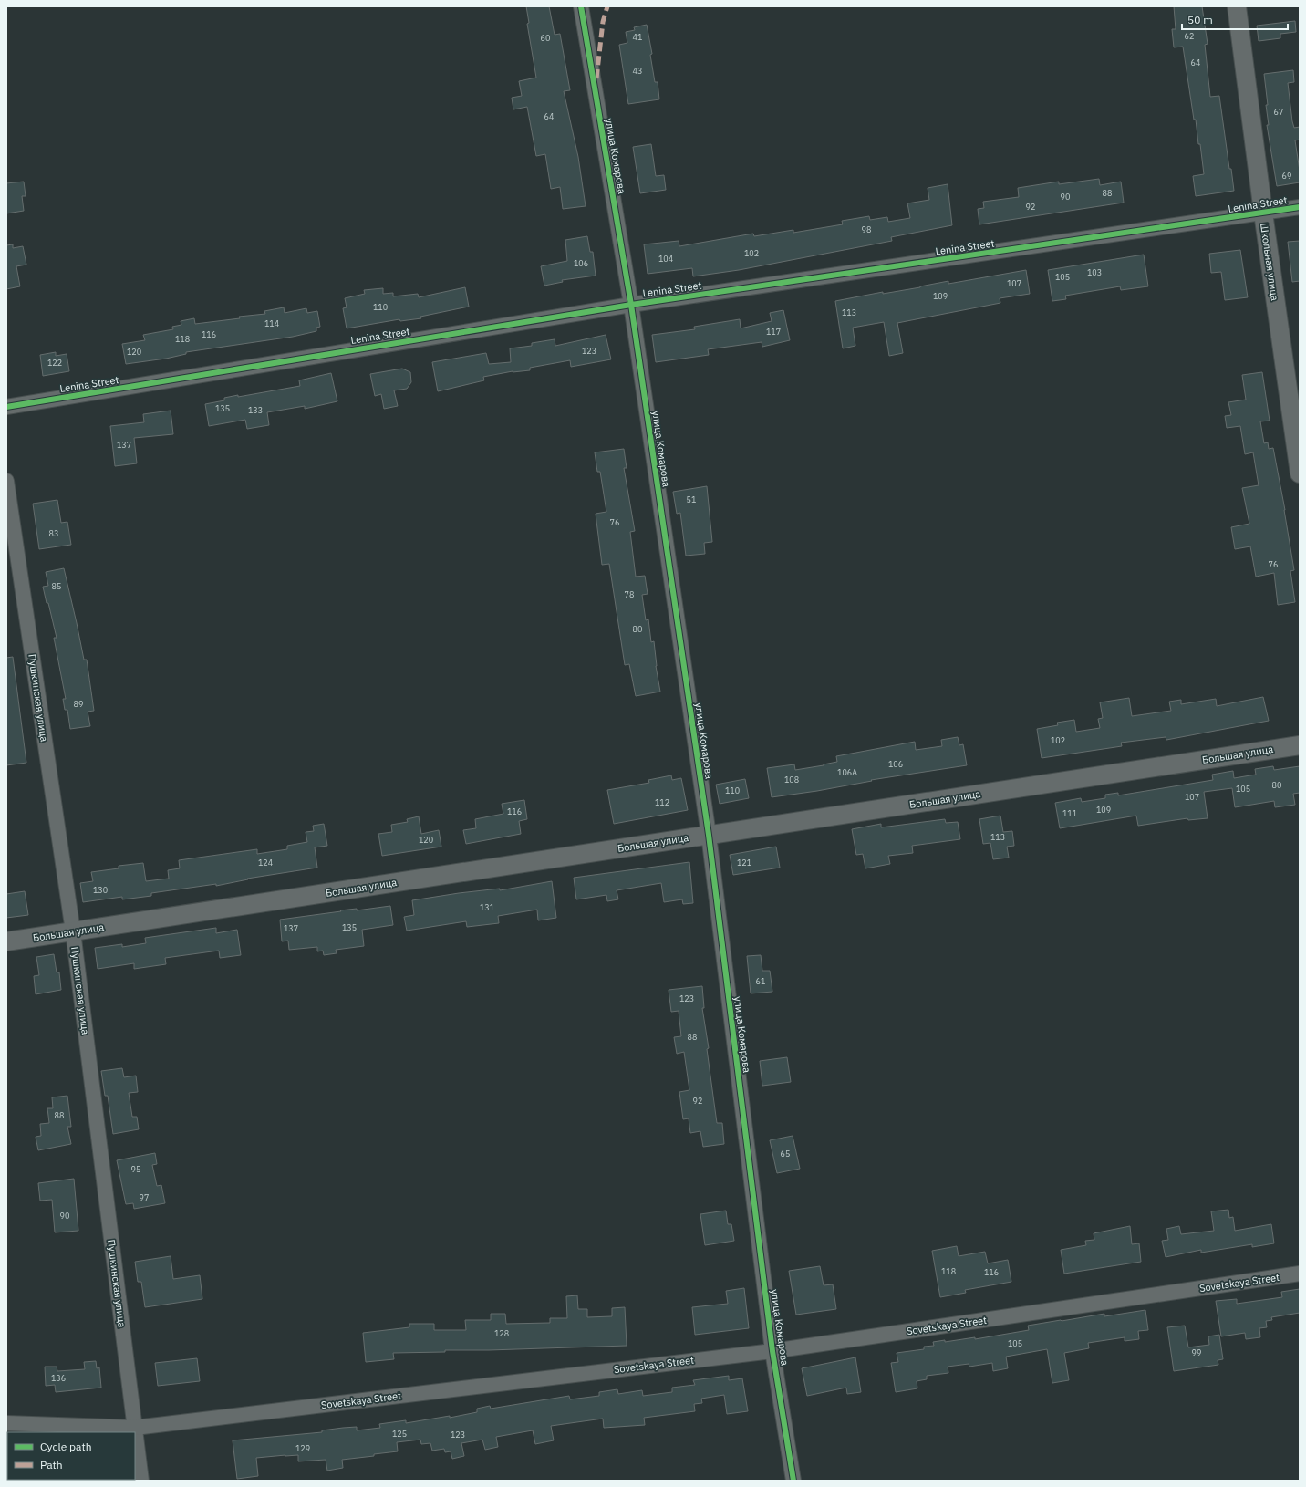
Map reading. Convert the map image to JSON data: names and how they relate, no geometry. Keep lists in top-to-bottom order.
{
  "streets": {
    "street": [
      "улица Комарова",
      "Lenina Street",
      "Школьная улица",
      "Пушкинская улица",
      "Большая улица",
      "Sovetskaya Street"
    ]
  },
  "crossings": [
    ["улица Комарова", "Lenina Street"],
    ["улица Комарова", "Большая улица"],
    ["улица Комарова", "Sovetskaya Street"],
    ["Lenina Street", "Школьная улица"],
    ["Пушкинская улица", "Большая улица"],
    ["Пушкинская улица", "Sovetskaya Street"]
  ],
  "house_numbers": [
    "62",
    "41",
    "60",
    "64",
    "43",
    "67",
    "64",
    "69",
    "88",
    "90",
    "92",
    "98",
    "102",
    "104",
    "106",
    "103",
    "105",
    "107",
    "109",
    "110",
    "113",
    "114",
    "117",
    "116",
    "118",
    "123",
    "120",
    "122",
    "135",
    "133",
    "137",
    "51",
    "76",
    "83",
    "76",
    "85",
    "78",
    "80",
    "89",
    "102",
    "106",
    "106А",
    "108",
    "80",
    "105",
    "110",
    "107",
    "112",
    "109",
    "116",
    "111",
    "113",
    "120",
    "124",
    "121",
    "130",
    "131",
    "135",
    "137",
    "61",
    "123",
    "88",
    "92",
    "88",
    "65",
    "95",
    "97",
    "90",
    "118",
    "116",
    "128",
    "105",
    "99",
    "136",
    "125",
    "123",
    "129"
  ],
  "legend": ["Cycle path", "Path"],
  "scale_bar": "50 m"
}
